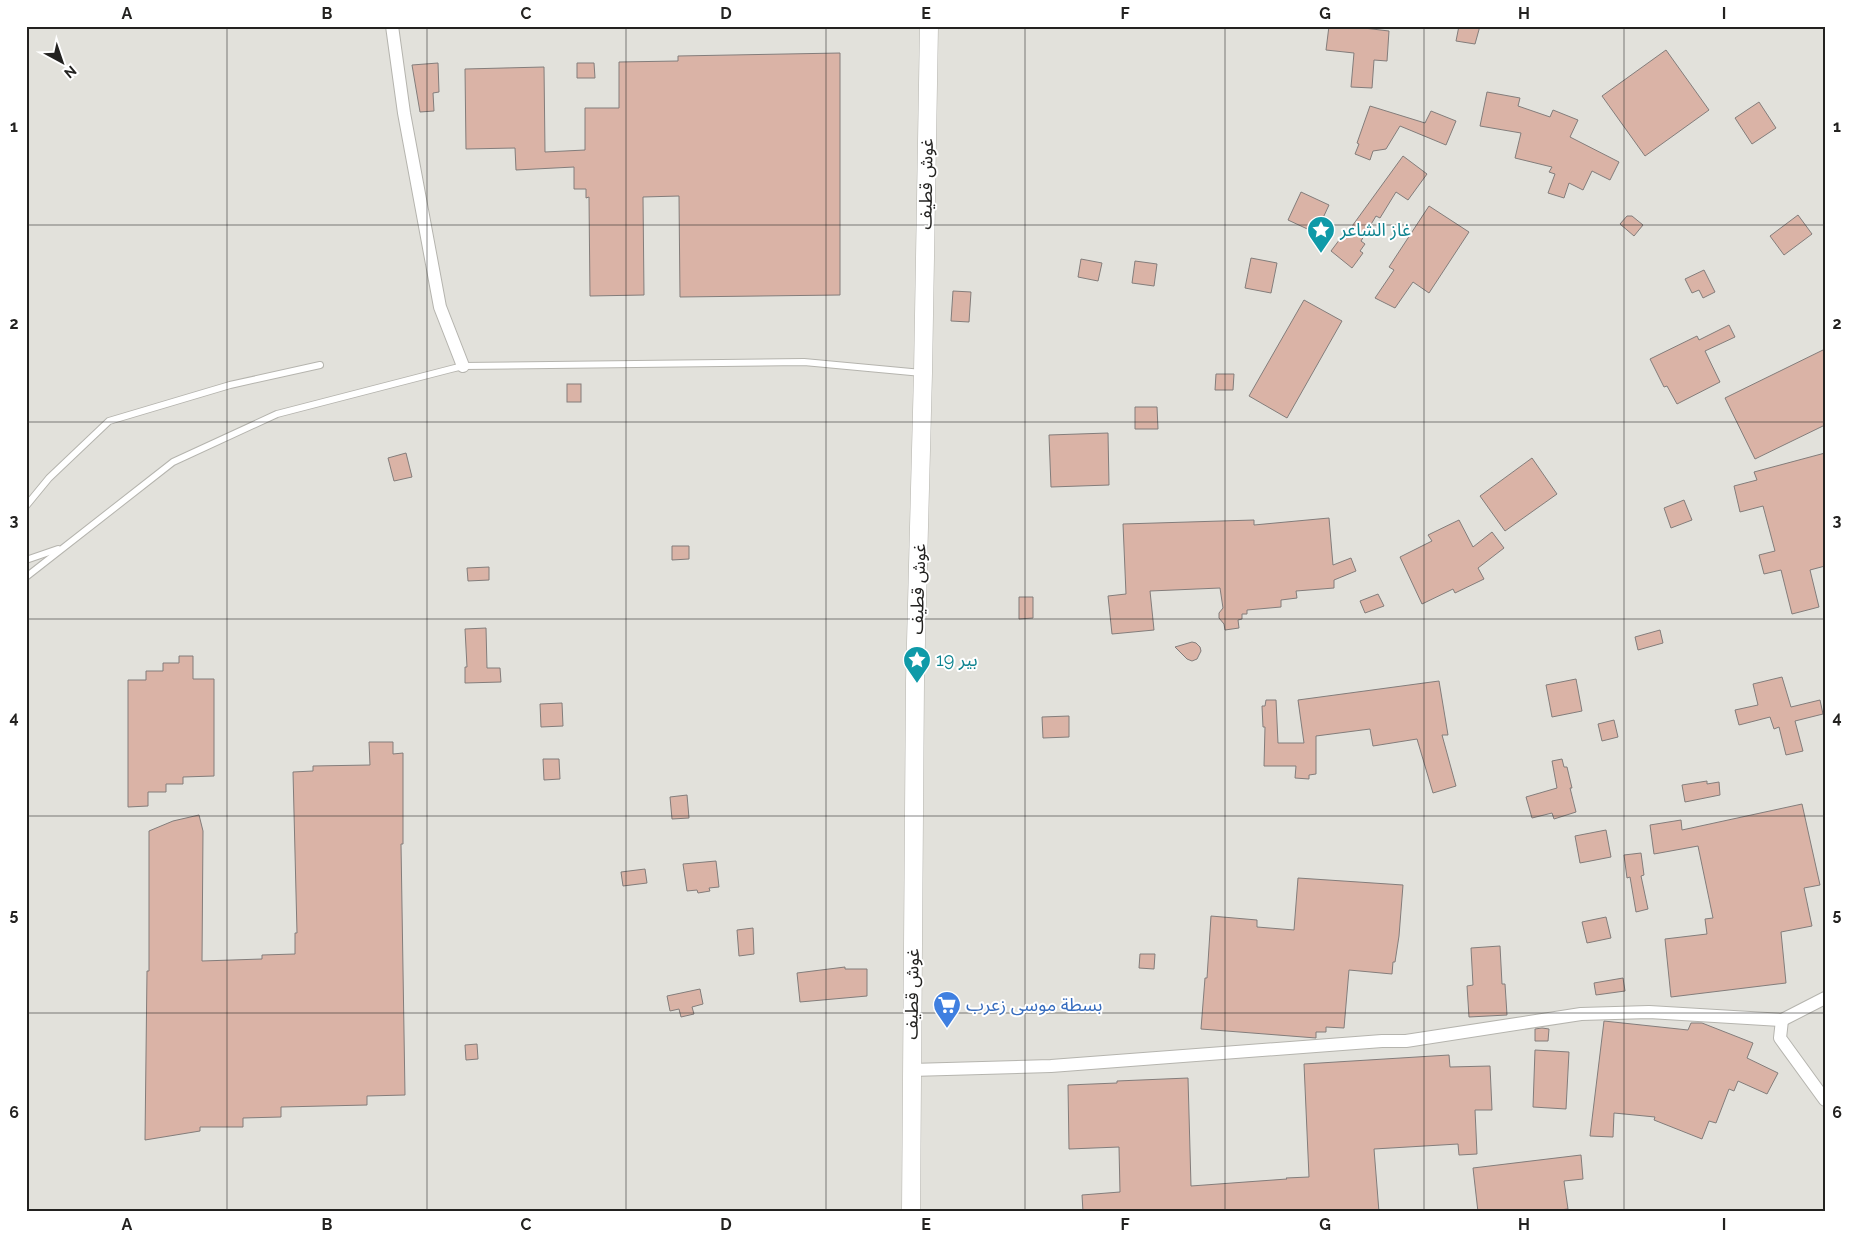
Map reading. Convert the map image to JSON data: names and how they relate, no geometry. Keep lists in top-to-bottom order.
{
  "streets": {
    "main road": ["غوش قطيف"]
  },
  "places": {
    "place": ["غاز الشاعر", "بير 19"],
    "supermarket": ["بسطة موسى زعرب"]
  },
  "north": "bottom right",
  "grid": {
    "columns": [
      "A",
      "B",
      "C",
      "D",
      "E",
      "F",
      "G",
      "H",
      "I"
    ],
    "rows": [
      "1",
      "2",
      "3",
      "4",
      "5",
      "6"
    ]
  }
}
